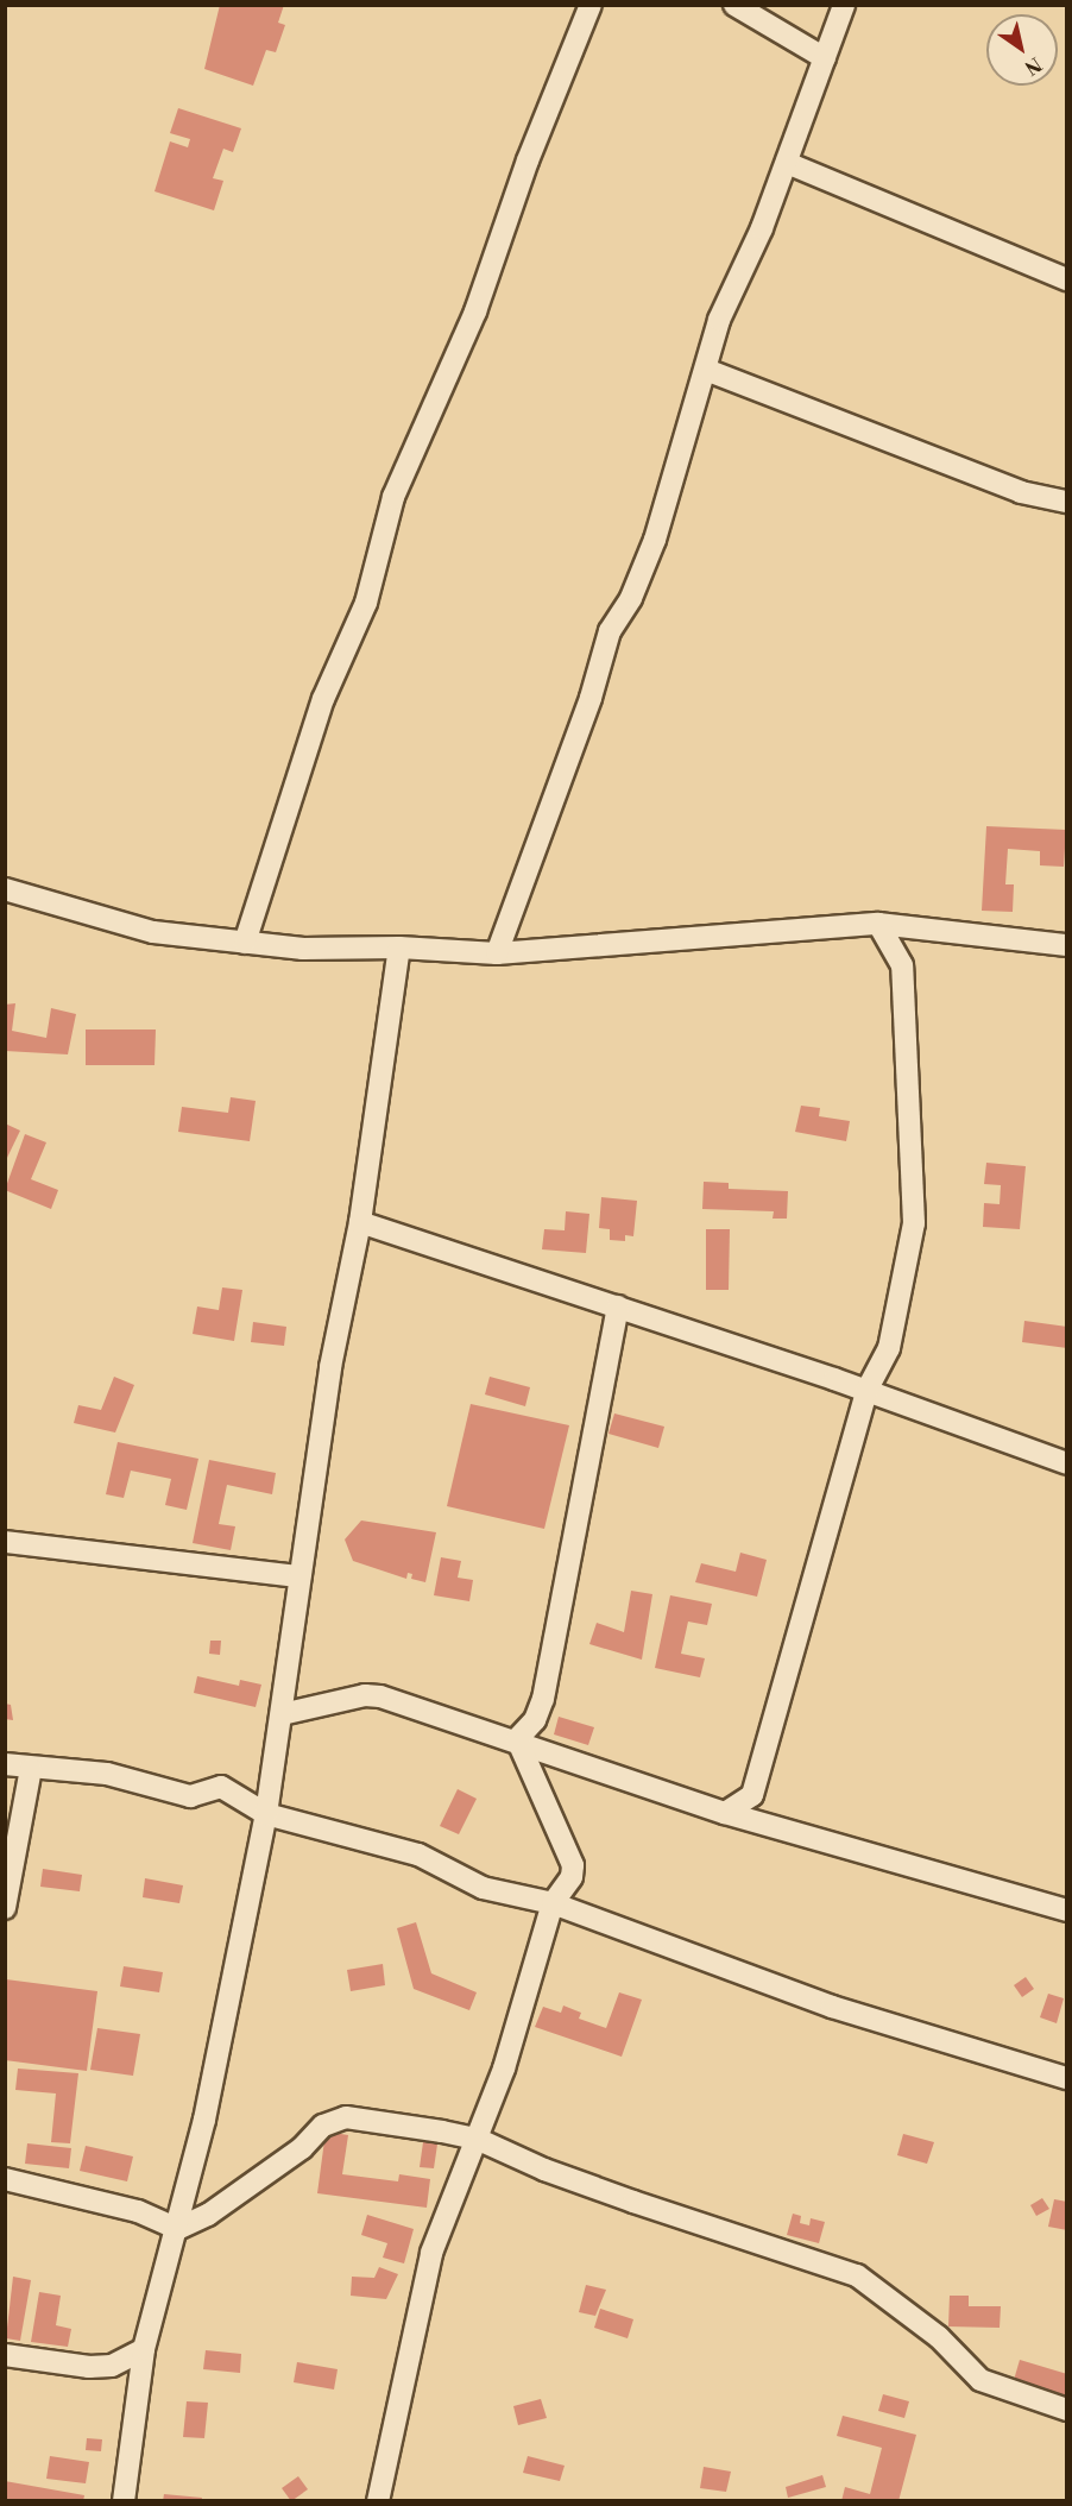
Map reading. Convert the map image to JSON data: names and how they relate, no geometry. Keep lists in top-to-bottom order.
{
  "north": "bottom right"
}
